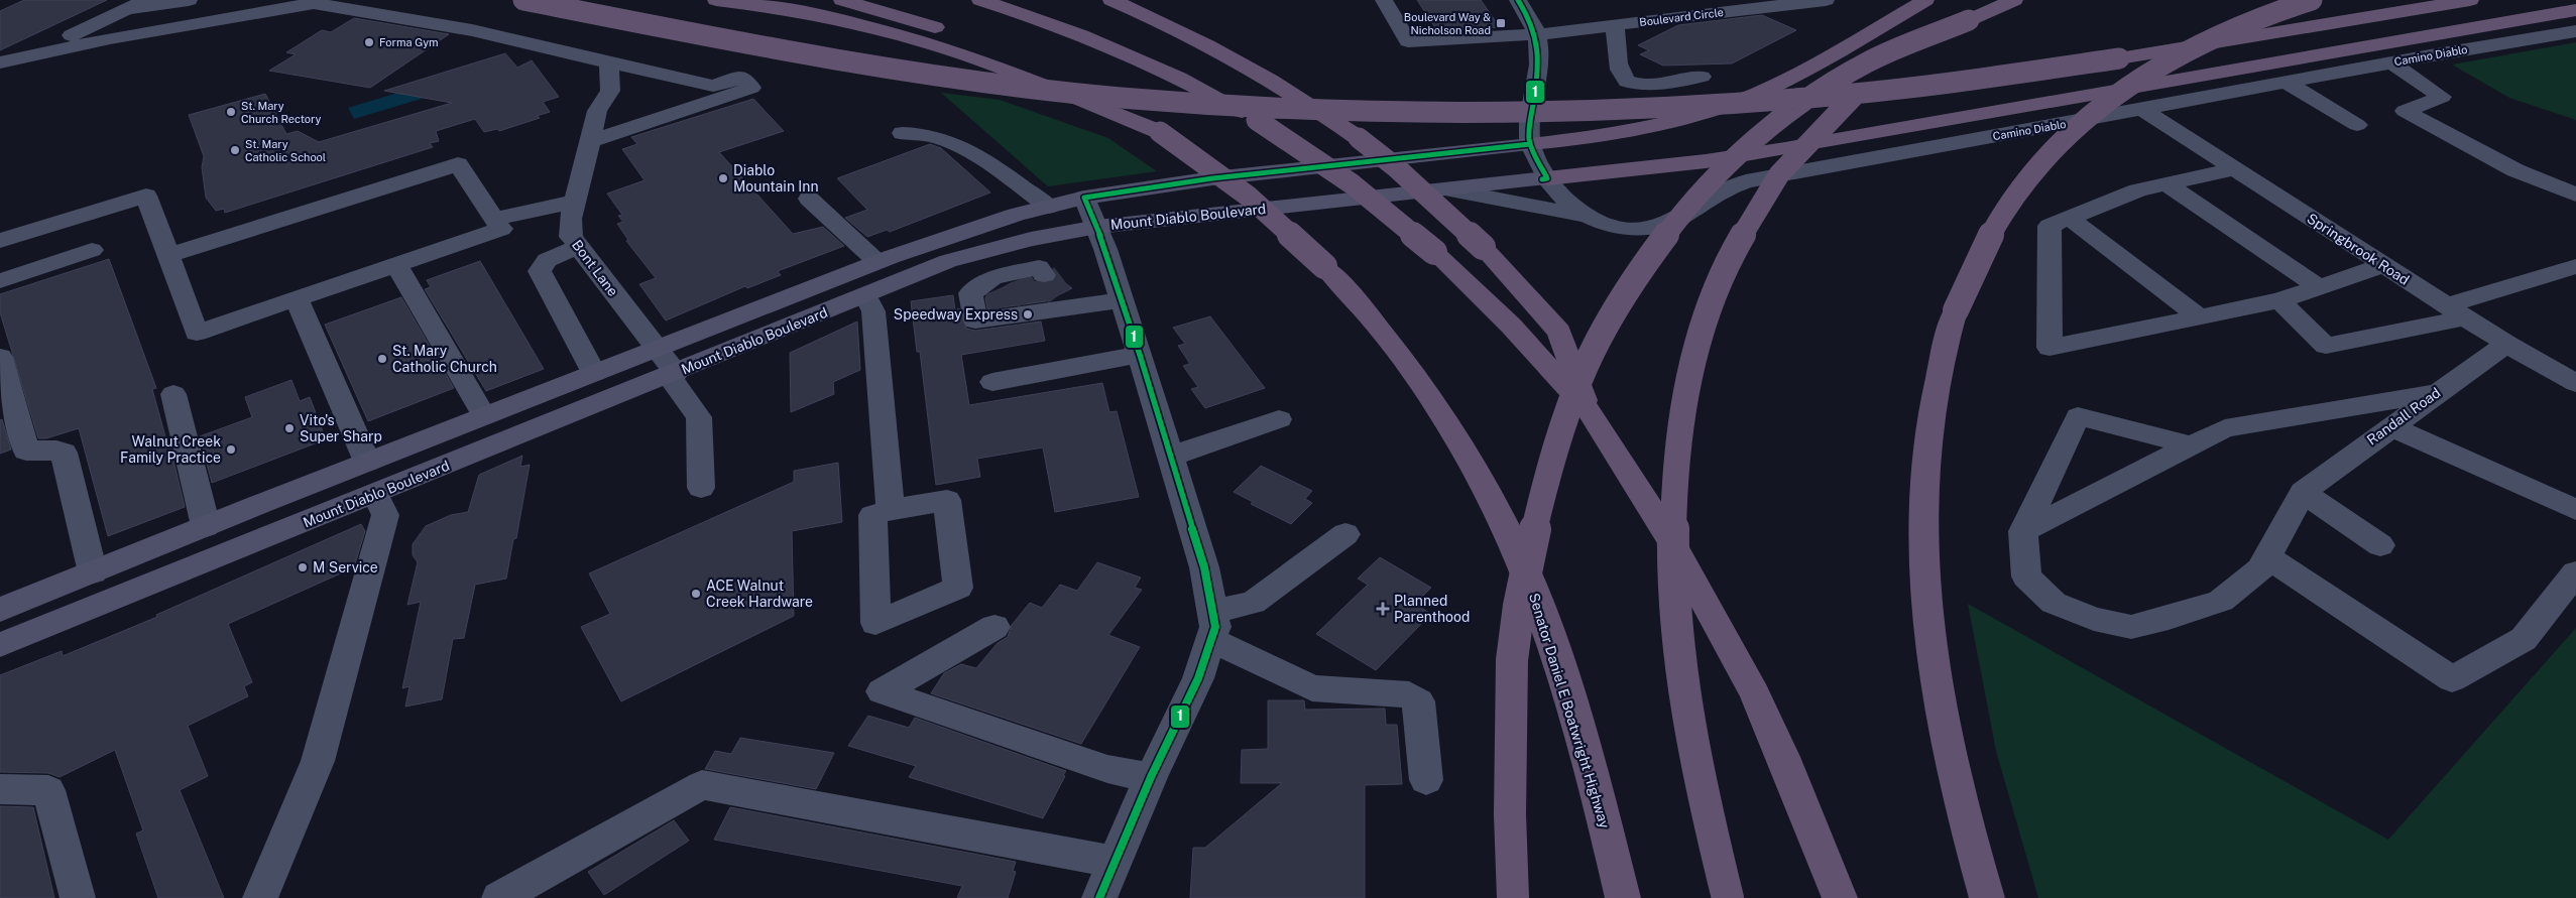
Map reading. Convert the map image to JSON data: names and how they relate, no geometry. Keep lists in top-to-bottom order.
{
  "streets": {
    "highway": ["Senator Daniel E Boatwright Highway"],
    "main road": ["Mount Diablo Boulevard"],
    "street": [
      "Boulevard Circle",
      "Camino Diablo",
      "Springbrook Road",
      "Bont Lane",
      "Randall Road"
    ]
  },
  "crossings": [
    ["Camino Diablo", "Mount Diablo Boulevard"],
    ["Camino Diablo", "Springbrook Road"],
    ["Mount Diablo Boulevard", "Bont Lane"],
    ["Springbrook Road", "Randall Road"]
  ],
  "places": {
    "transit": ["Boulevard Way & Nicholson Road"],
    "other": [
      "Forma Gym",
      "St. Mary Church Rectory",
      "St. Mary Catholic School",
      "Diablo Mountain Inn",
      "Speedway Express",
      "St. Mary Catholic Church",
      "Vito's Super Sharp",
      "Walnut Creek Family Practice",
      "M Service",
      "ACE Walnut Creek Hardware"
    ],
    "health": ["Planned Parenthood"]
  },
  "lines": ["transit line 1"]
}
